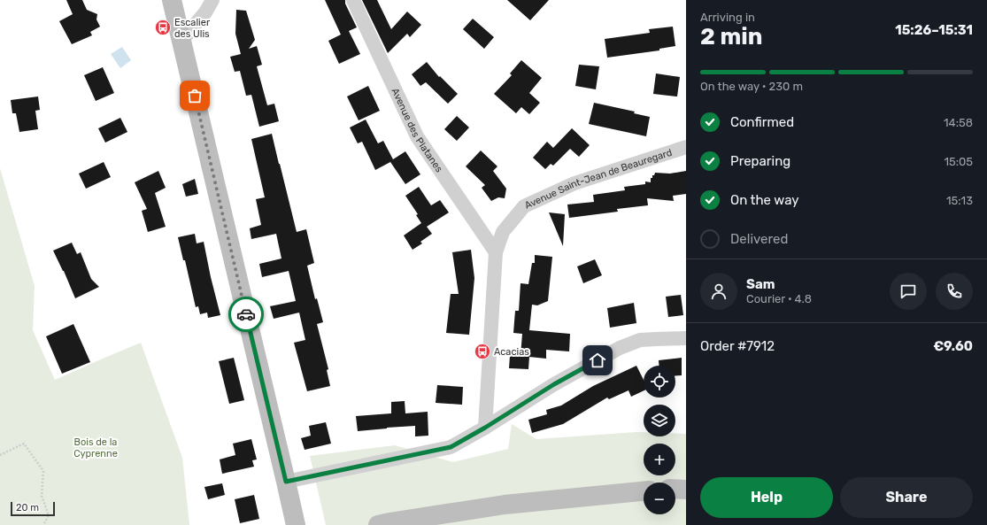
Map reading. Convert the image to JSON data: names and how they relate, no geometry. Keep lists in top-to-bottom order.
{
  "streets": {
    "street": ["Avenue des Platanes", "Avenue Saint-Jean de Beauregard"]
  },
  "crossings": [
    ["Avenue des Platanes", "Avenue Saint-Jean de Beauregard"]
  ],
  "parks": ["Bois de la Cyprenne"],
  "places": {
    "bus stop": ["Escalier des Ulis", "Acacias"]
  },
  "scale_bar": "20 m",
  "page": {
    "heading": ["2 min", "Arriving in", "15:26–15:31"],
    "panel": [
      "Sam",
      "Courier · 4.8",
      "Order #7912",
      "€9.60"
    ],
    "bar": "On the way · 230 m",
    "list": [
      ["Confirmed", "14:58"],
      ["Preparing", "15:05"],
      ["On the way", "15:13"],
      "Delivered"
    ],
    "map_buttons": ["+", "−"],
    "buttons": ["Help", "Share"],
    "scale": "20 m"
  }
}
